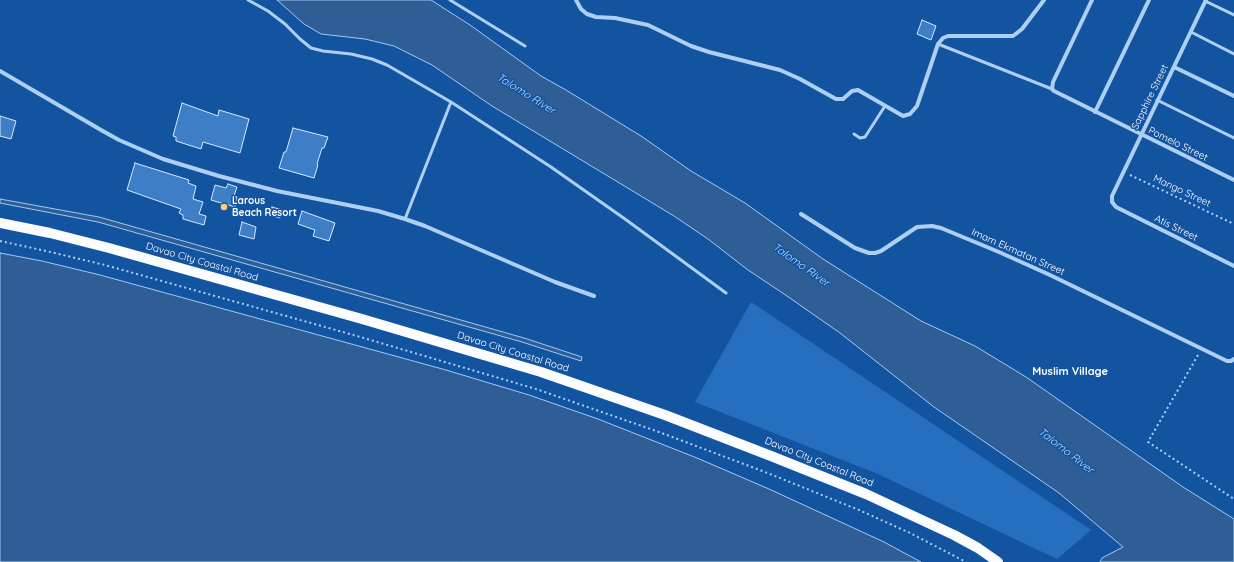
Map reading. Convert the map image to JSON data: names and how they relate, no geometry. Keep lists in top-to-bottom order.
{
  "streets": {
    "main road": ["Davao City Coastal Road"],
    "street": [
      "Sapphire Street",
      "Pomelo Street",
      "Atis Street",
      "Imam Ekmatan Street"
    ],
    "path": ["Mango Street"]
  },
  "crossings": [
    ["Sapphire Street", "Pomelo Street"],
    ["Sapphire Street", "Mango Street"],
    ["Sapphire Street", "Atis Street"]
  ],
  "districts": ["Muslim Village"],
  "water": ["Talomo River"],
  "places": ["Larous Beach Resort"]
}
